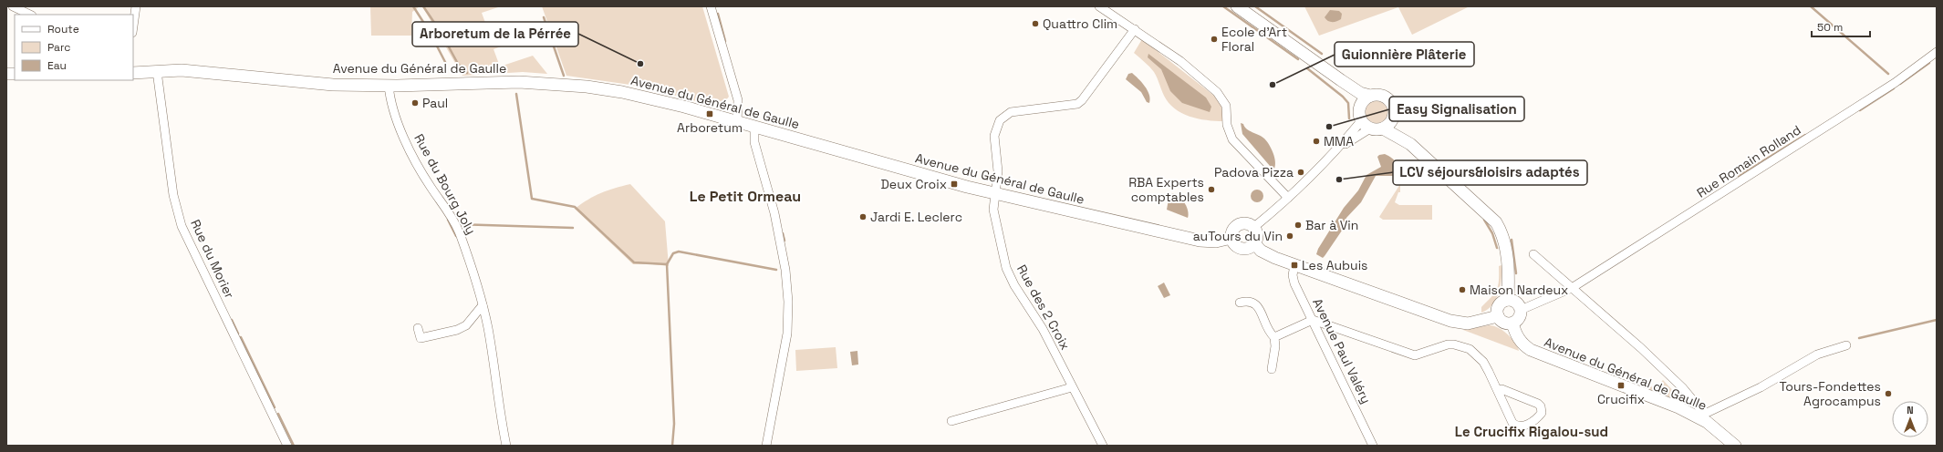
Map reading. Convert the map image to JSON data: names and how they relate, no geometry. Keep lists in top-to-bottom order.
{
  "streets": {
    "street": [
      "Avenue du Général de Gaulle",
      "Rue Romain Rolland",
      "Rue du Bourg Joly",
      "Rue du Morier",
      "Rue des 2 Croix",
      "Avenue Paul Valéry"
    ]
  },
  "crossings": [
    ["Avenue du Général de Gaulle", "Rue Romain Rolland"],
    ["Avenue du Général de Gaulle", "Rue du Bourg Joly"],
    ["Avenue du Général de Gaulle", "Rue du Morier"],
    ["Avenue du Général de Gaulle", "Rue des 2 Croix"]
  ],
  "districts": ["Le Petit Ormeau", "Le Crucifix Rigalou-sud"],
  "places": {
    "other": [
      "Quattro Clim",
      "Ecole d'Art Floral",
      "Arboretum de la Pérrée",
      "Guionnière Plâterie",
      "Paul",
      "Easy Signalisation",
      "MMA",
      "Padova Pizza",
      "LCV séjours&loisirs adaptés",
      "RBA Experts comptables",
      "Jardi E. Leclerc",
      "Bar à Vin",
      "auTours du Vin",
      "Maison Nardeux",
      "Tours-Fondettes Agrocampus"
    ],
    "transit": [
      "Arboretum",
      "Deux Croix",
      "Les Aubuis",
      "Crucifix"
    ]
  },
  "legend": ["Route", "Parc", "Eau"],
  "scale_bar": "50 m",
  "north": "top"
}
